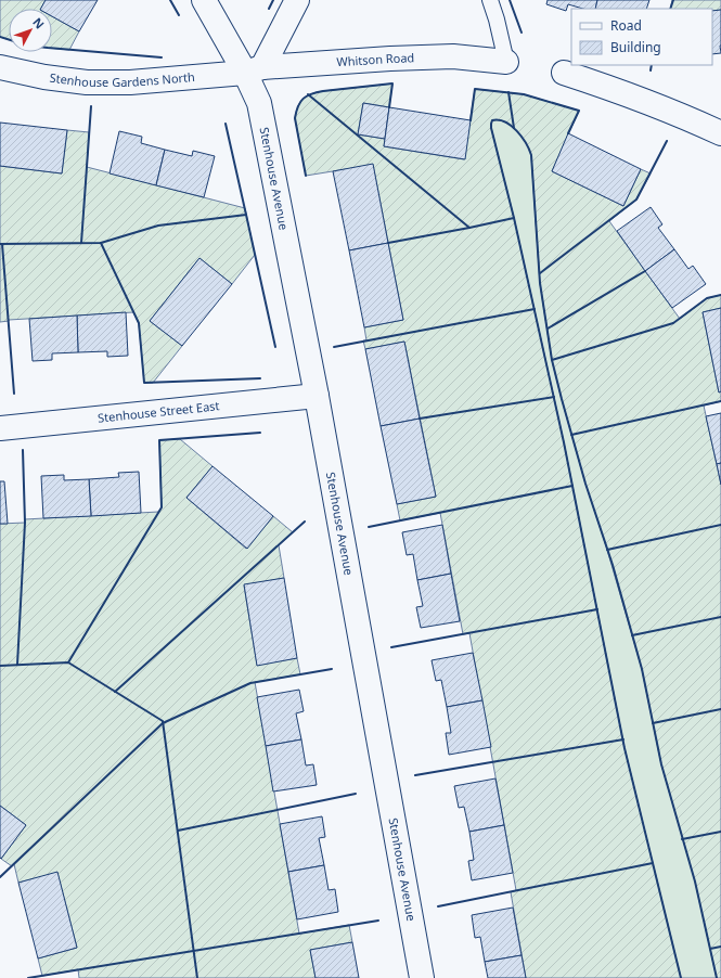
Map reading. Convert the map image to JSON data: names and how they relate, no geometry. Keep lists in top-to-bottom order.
{
  "streets": {
    "street": [
      "Whitson Road",
      "Stenhouse Gardens North",
      "Stenhouse Avenue",
      "Stenhouse Street East"
    ]
  },
  "crossings": [
    ["Whitson Road", "Stenhouse Gardens North"],
    ["Whitson Road", "Stenhouse Avenue"],
    ["Stenhouse Gardens North", "Stenhouse Avenue"],
    ["Stenhouse Avenue", "Stenhouse Street East"]
  ],
  "legend": ["Road", "Building"],
  "north": "top right"
}
